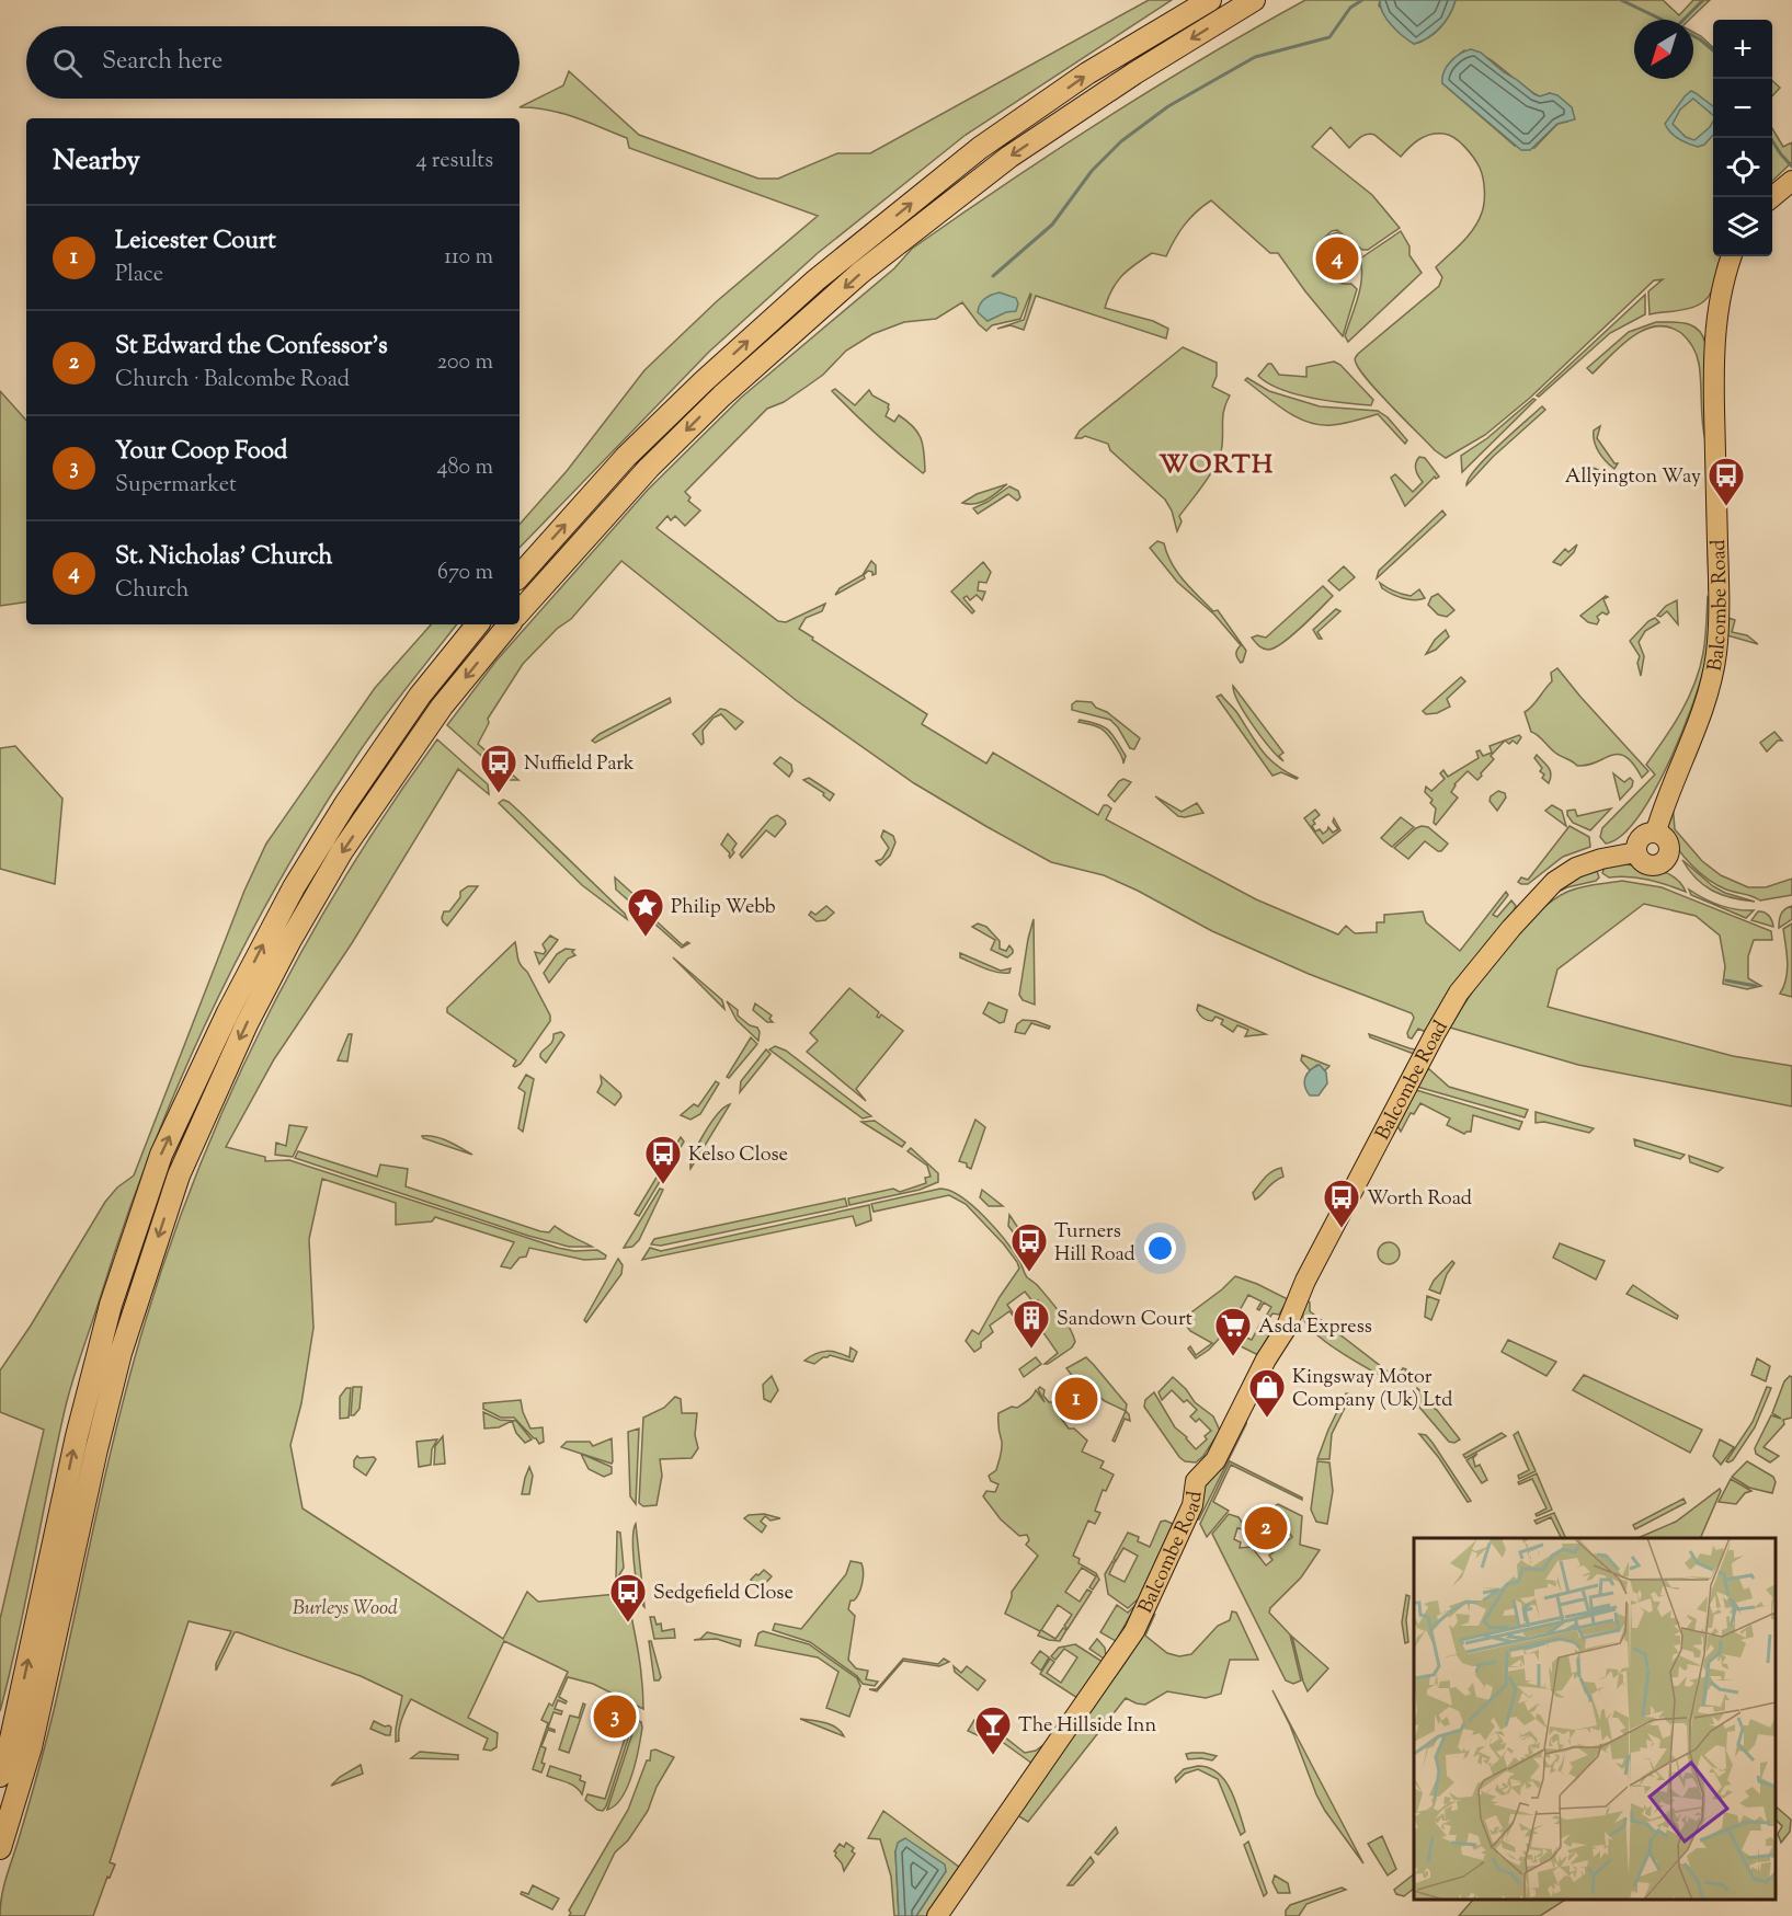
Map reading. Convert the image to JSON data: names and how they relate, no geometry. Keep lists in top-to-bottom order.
{
  "streets": {
    "main road": ["Balcombe Road"]
  },
  "districts": ["WORTH"],
  "parks": ["Burleys Wood"],
  "places": {
    "bus stop": [
      "Allyington Way",
      "Nuffield Park",
      "Kelso Close",
      "Worth Road",
      "Turners Hill Road",
      "Sedgefield Close"
    ],
    "place": ["Philip Webb"],
    "building": ["Sandown Court"],
    "supermarket": ["Asda Express"],
    "shop": ["Kingsway Motor Company (Uk) Ltd"],
    "bar": ["The Hillside Inn"]
  },
  "north": "bottom left",
  "page": {
    "map_buttons": ["+", "−"],
    "search": "Search here",
    "heading": ["Nearby", "4 results"],
    "list": [
      {
        "mark": "1",
        "name": "Leicester Court",
        "note": "Place",
        "value": "110 m"
      },
      {
        "mark": "2",
        "name": "St Edward the Confessor's",
        "note": "Church · Balcombe Road",
        "value": "200 m"
      },
      {
        "mark": "3",
        "name": "Your Coop Food",
        "note": "Supermarket",
        "value": "480 m"
      },
      {
        "mark": "4",
        "name": "St. Nicholas' Church",
        "note": "Church",
        "value": "670 m"
      }
    ],
    "pins": [
      "4",
      "1",
      "2",
      "3"
    ]
  }
}
